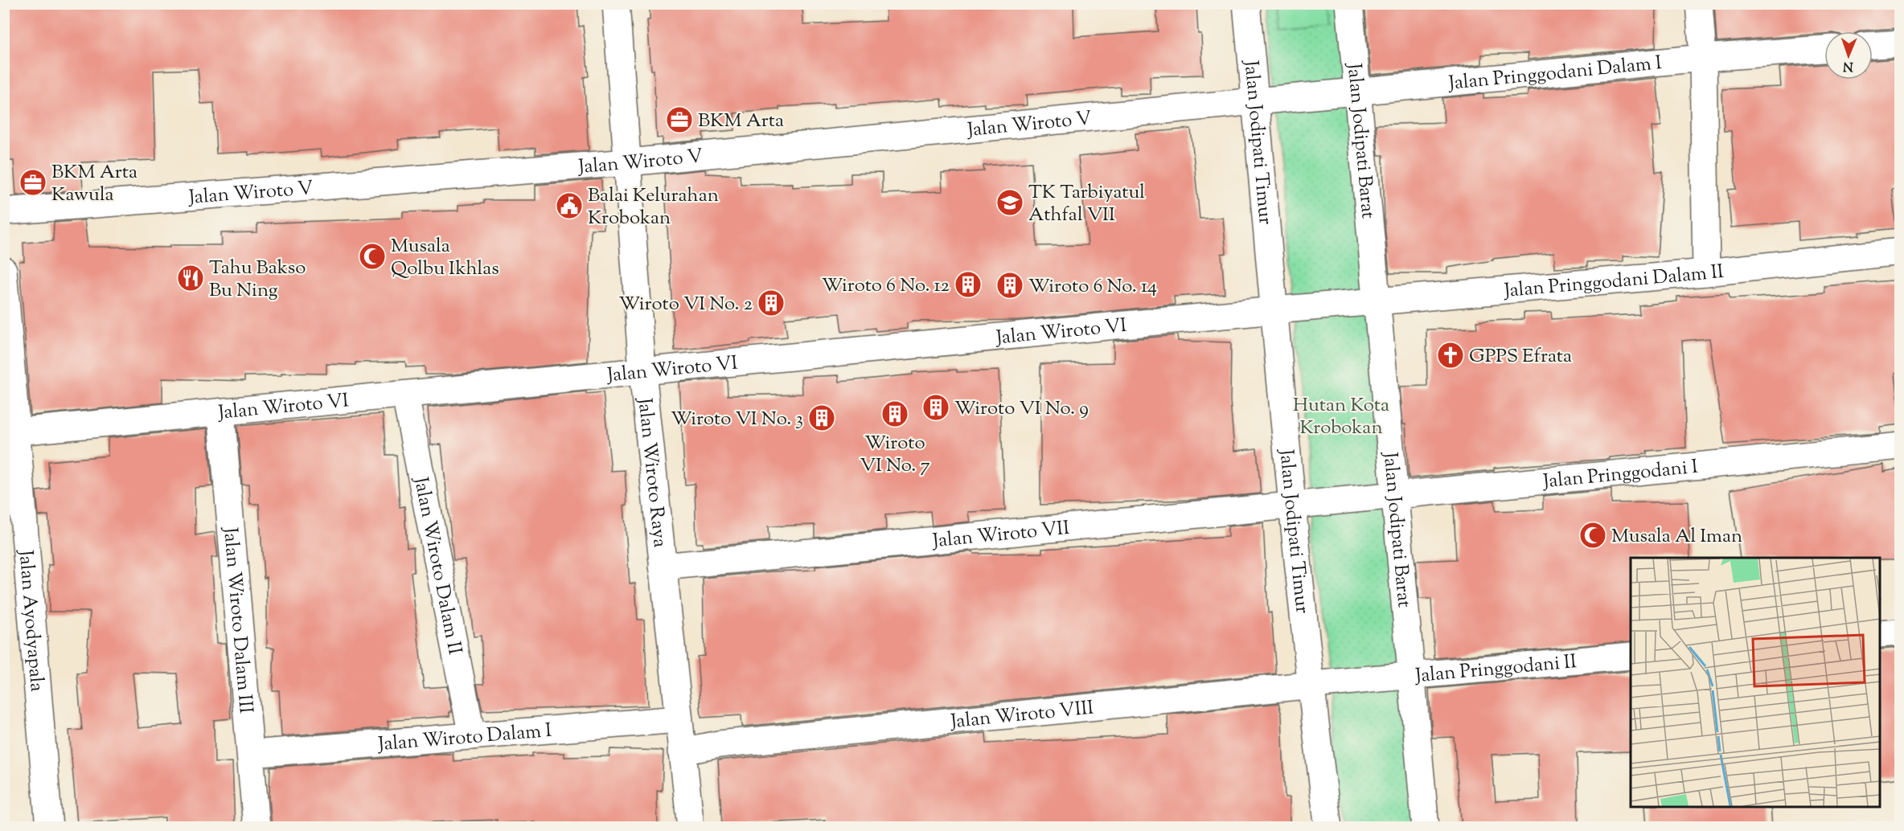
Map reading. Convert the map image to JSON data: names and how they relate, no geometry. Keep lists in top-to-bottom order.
{
  "streets": {
    "street": [
      "Jalan Pringgodani Dalam I",
      "Jalan Wiroto V",
      "Jalan Jodipati Barat",
      "Jalan Jodipati Timur",
      "Jalan Pringgodani Dalam II",
      "Jalan Wiroto VI",
      "Jalan Wiroto Raya",
      "Jalan Pringgodani I",
      "Jalan Wiroto VII",
      "Jalan Wiroto Dalam II",
      "Jalan Wiroto Dalam III",
      "Jalan Ayodyapala",
      "Jalan Pringgodani II",
      "Jalan Wiroto VIII",
      "Jalan Wiroto Dalam I"
    ]
  },
  "crossings": [
    ["Jalan Pringgodani Dalam I", "Jalan Wiroto V"],
    ["Jalan Pringgodani Dalam I", "Jalan Jodipati Barat"],
    ["Jalan Pringgodani Dalam I", "Jalan Jodipati Timur"],
    ["Jalan Wiroto V", "Jalan Jodipati Timur"],
    ["Jalan Wiroto V", "Jalan Wiroto Raya"],
    ["Jalan Jodipati Barat", "Jalan Pringgodani Dalam II"],
    ["Jalan Jodipati Barat", "Jalan Pringgodani I"],
    ["Jalan Jodipati Barat", "Jalan Pringgodani II"],
    ["Jalan Jodipati Timur", "Jalan Wiroto VI"],
    ["Jalan Jodipati Timur", "Jalan Wiroto VII"],
    ["Jalan Jodipati Timur", "Jalan Wiroto VIII"],
    ["Jalan Pringgodani Dalam II", "Jalan Wiroto VI"],
    ["Jalan Wiroto VI", "Jalan Wiroto Raya"],
    ["Jalan Wiroto VI", "Jalan Wiroto Dalam II"],
    ["Jalan Wiroto VI", "Jalan Wiroto Dalam III"],
    ["Jalan Wiroto VI", "Jalan Ayodyapala"],
    ["Jalan Wiroto Raya", "Jalan Wiroto VII"],
    ["Jalan Wiroto Raya", "Jalan Wiroto VIII"],
    ["Jalan Wiroto Raya", "Jalan Wiroto Dalam I"],
    ["Jalan Pringgodani I", "Jalan Wiroto VII"],
    ["Jalan Wiroto Dalam II", "Jalan Wiroto Dalam I"],
    ["Jalan Wiroto Dalam III", "Jalan Wiroto Dalam I"],
    ["Jalan Pringgodani II", "Jalan Wiroto VIII"]
  ],
  "parks": ["Hutan Kota Krobokan"],
  "places": {
    "office": ["BKM Arta", "BKM Arta Kawula"],
    "school or university": ["TK Tarbiyatul Athfal VII"],
    "public building": ["Balai Kelurahan Krobokan"],
    "mosque": ["Musala Qolbu Ikhlas", "Musala Al Iman"],
    "restaurant": ["Tahu Bakso Bu Ning"],
    "building": [
      "Wiroto 6 No. 12",
      "Wiroto 6 No. 14",
      "Wiroto VI No. 2",
      "Wiroto VI No. 9",
      "Wiroto VI No. 7",
      "Wiroto VI No. 3"
    ],
    "church": ["GPPS Efrata"]
  },
  "north": "bottom"
}
